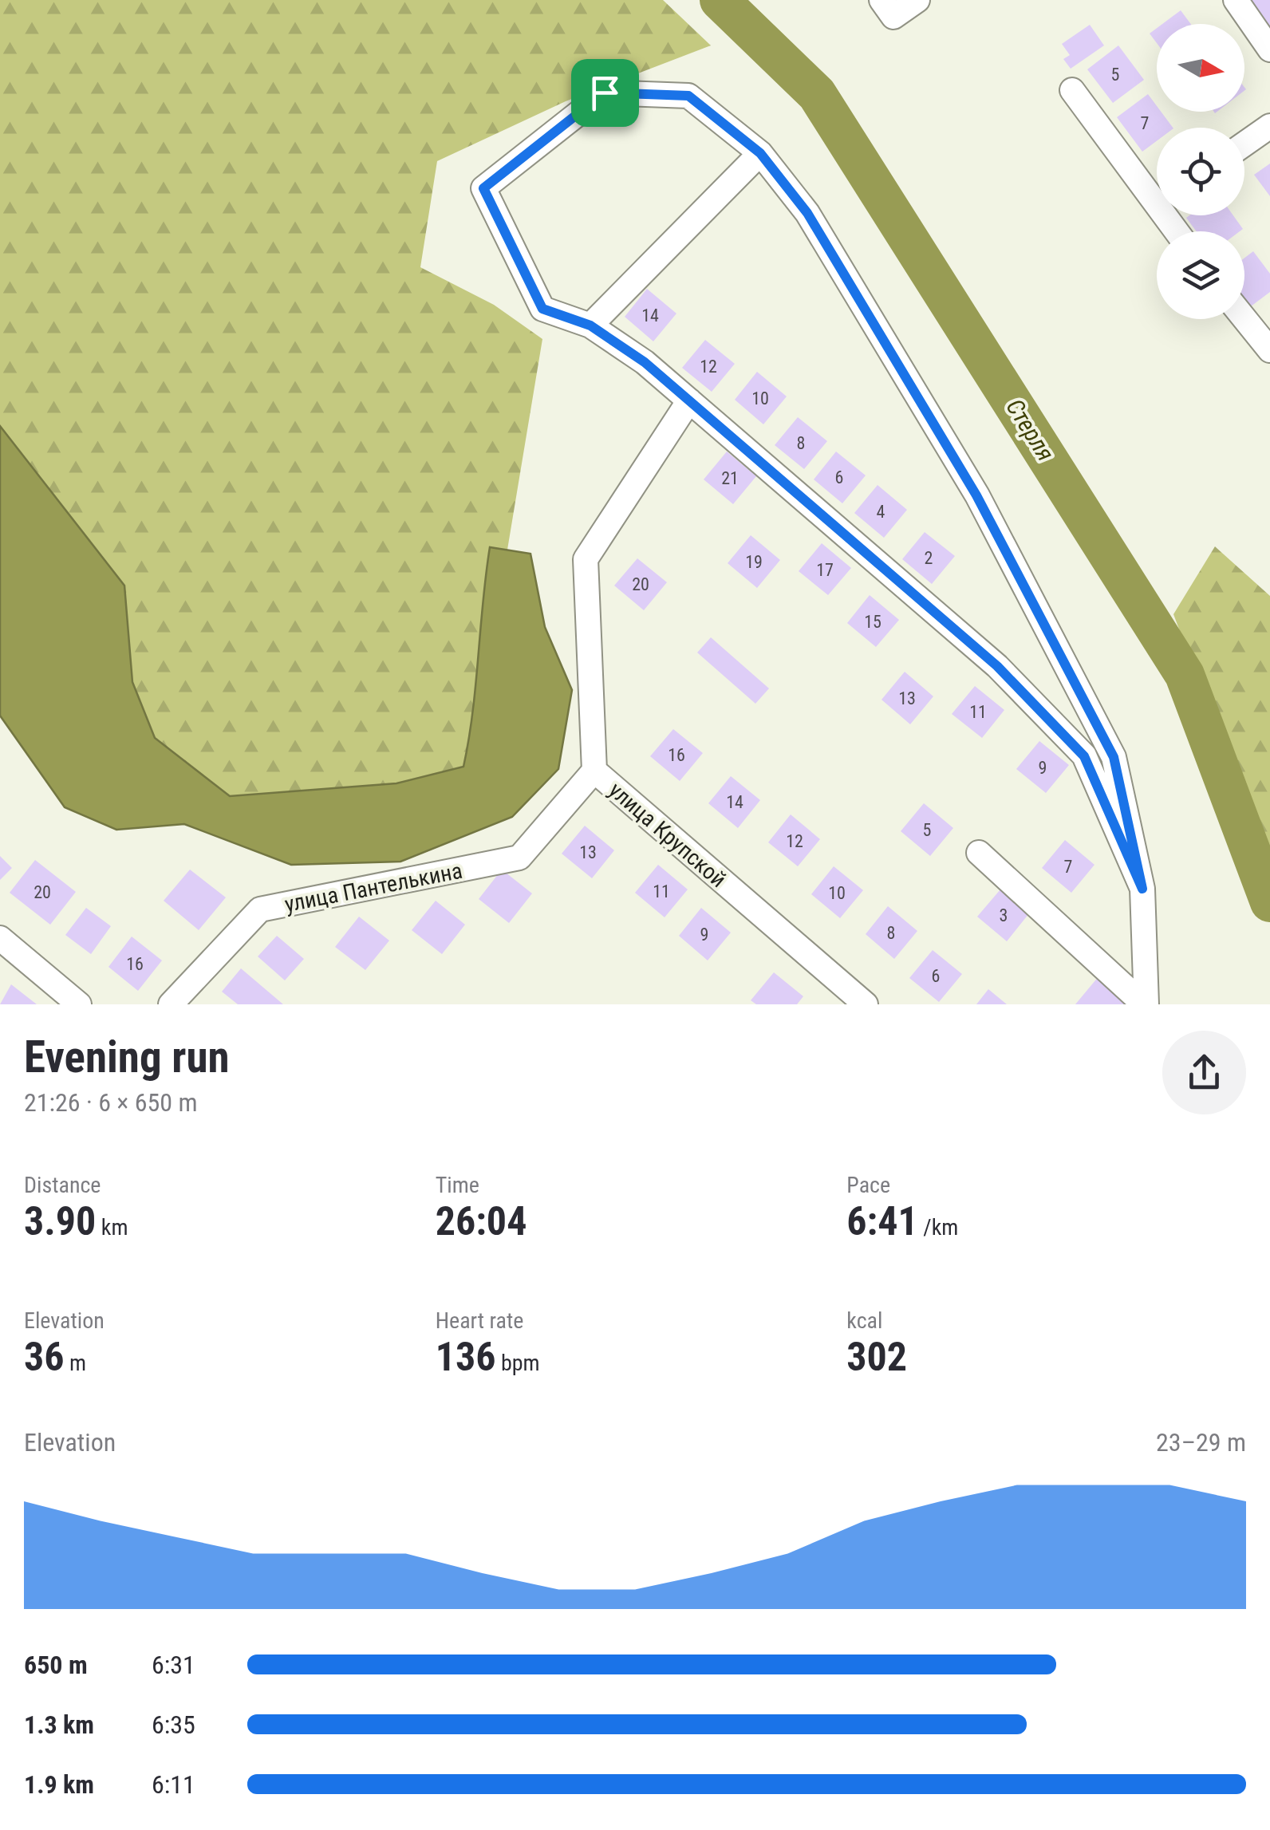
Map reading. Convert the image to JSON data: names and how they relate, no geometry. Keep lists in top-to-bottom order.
{
  "streets": {
    "street": ["улица Крупской", "улица Пантелькина"]
  },
  "crossings": [
    ["улица Крупской", "улица Пантелькина"]
  ],
  "water": ["Стерля"],
  "house_numbers": [
    "5",
    "7",
    "14",
    "12",
    "10",
    "8",
    "6",
    "21",
    "4",
    "2",
    "19",
    "17",
    "20",
    "15",
    "13",
    "11",
    "16",
    "9",
    "14",
    "5",
    "12",
    "13",
    "7",
    "11",
    "20",
    "10",
    "3",
    "8",
    "9",
    "16",
    "6"
  ],
  "north": "right",
  "page": {
    "heading": ["Evening run", "21:26 · 6 × 650 m"],
    "stats": [
      ["Distance", "3.90 km"],
      ["Time", "26:04"],
      ["Pace", "6:41 /km"],
      ["Elevation", "36 m"],
      ["Heart rate", "136 bpm"],
      ["kcal", "302"]
    ],
    "chart": ["Elevation", "23–29 m"],
    "list": [
      {
        "name": "650 m",
        "note": "6:31"
      },
      {
        "name": "1.3 km",
        "note": "6:35"
      },
      {
        "name": "1.9 km",
        "note": "6:11"
      }
    ]
  }
}
